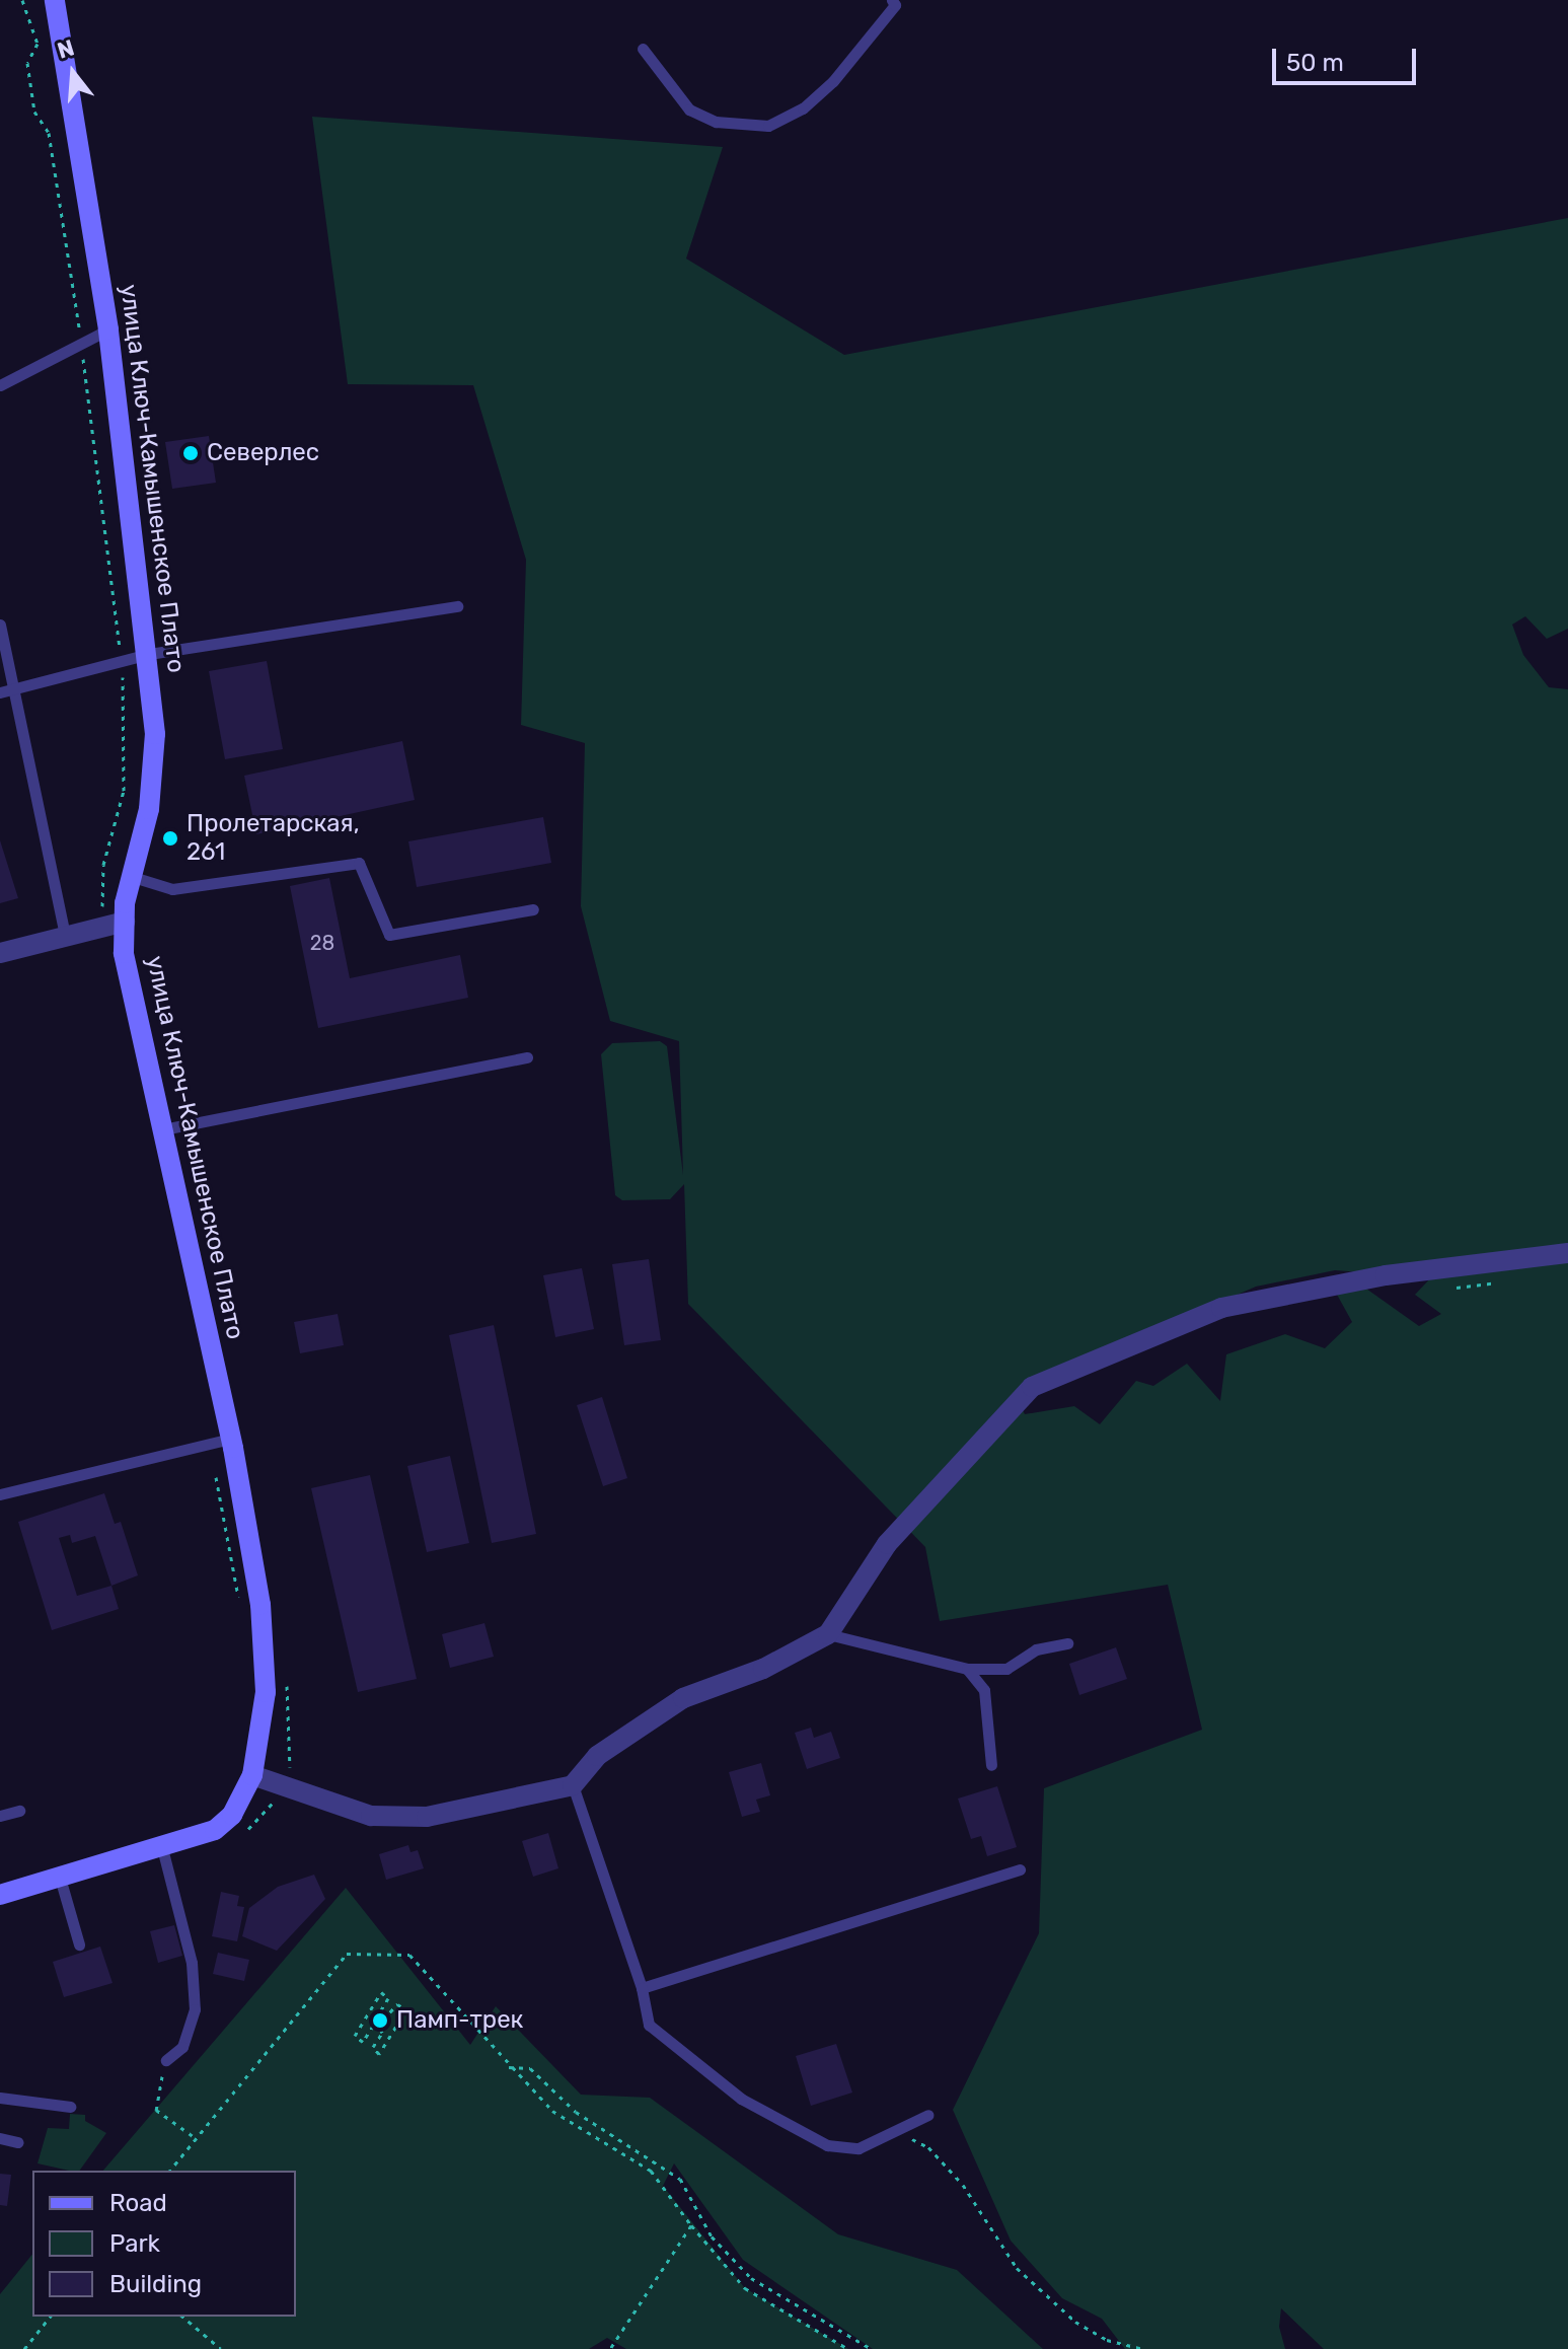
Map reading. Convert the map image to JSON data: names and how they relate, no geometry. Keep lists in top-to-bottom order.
{
  "streets": {
    "main road": ["улица Ключ-Камышенское Плато"]
  },
  "places": ["Северлес", "Пролетарская, 261", "Памп-трек"],
  "house_numbers": ["28"],
  "legend": ["Road", "Park", "Building"],
  "scale_bar": "50 m",
  "north": "top"
}
